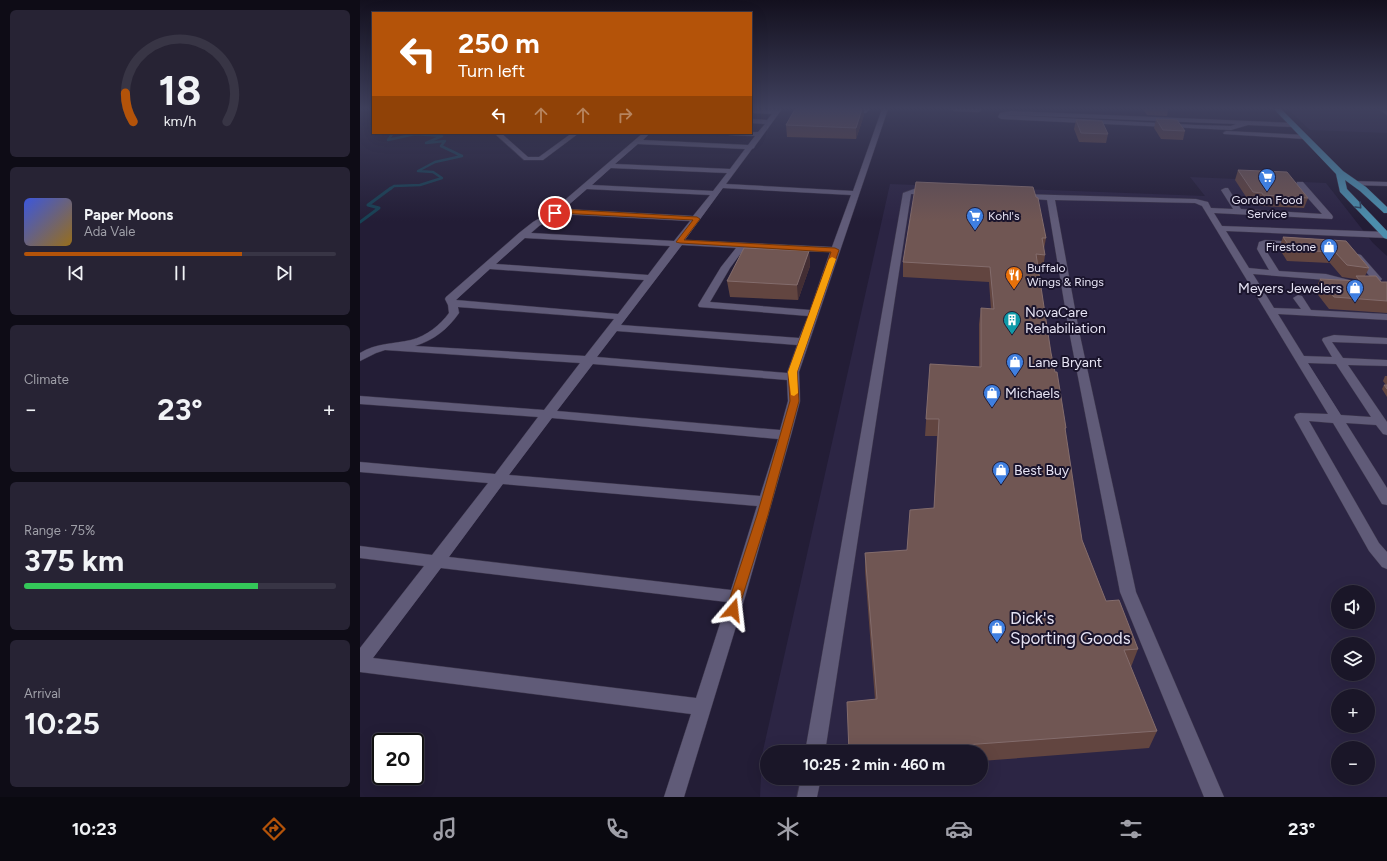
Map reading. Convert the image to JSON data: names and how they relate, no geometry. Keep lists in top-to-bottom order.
{
  "places": {
    "supermarket": ["Gordon Food Service", "Kohl's"],
    "shop": [
      "Firestone",
      "Meyers Jewelers",
      "Lane Bryant",
      "Michaels",
      "Best Buy",
      "Dick's Sporting Goods"
    ],
    "restaurant": ["Buffalo Wings & Rings"],
    "building": ["NovaCare Rehabiliation"]
  },
  "page": {
    "turn": ["250 m", "Turn left"],
    "song": ["Paper Moons", "Ada Vale"],
    "tile": [
      "Climate",
      ["Range · 75%", "375 km"],
      ["Arrival", "10:25"]
    ],
    "heat": ["−", "23°", "+"],
    "map_buttons": ["+", "−"],
    "limit": "20",
    "trip": "10:25 · 2 min · 460 m",
    "tabs": ["10:23", "23°"],
    "gauge": ["18", "km/h"]
  }
}
